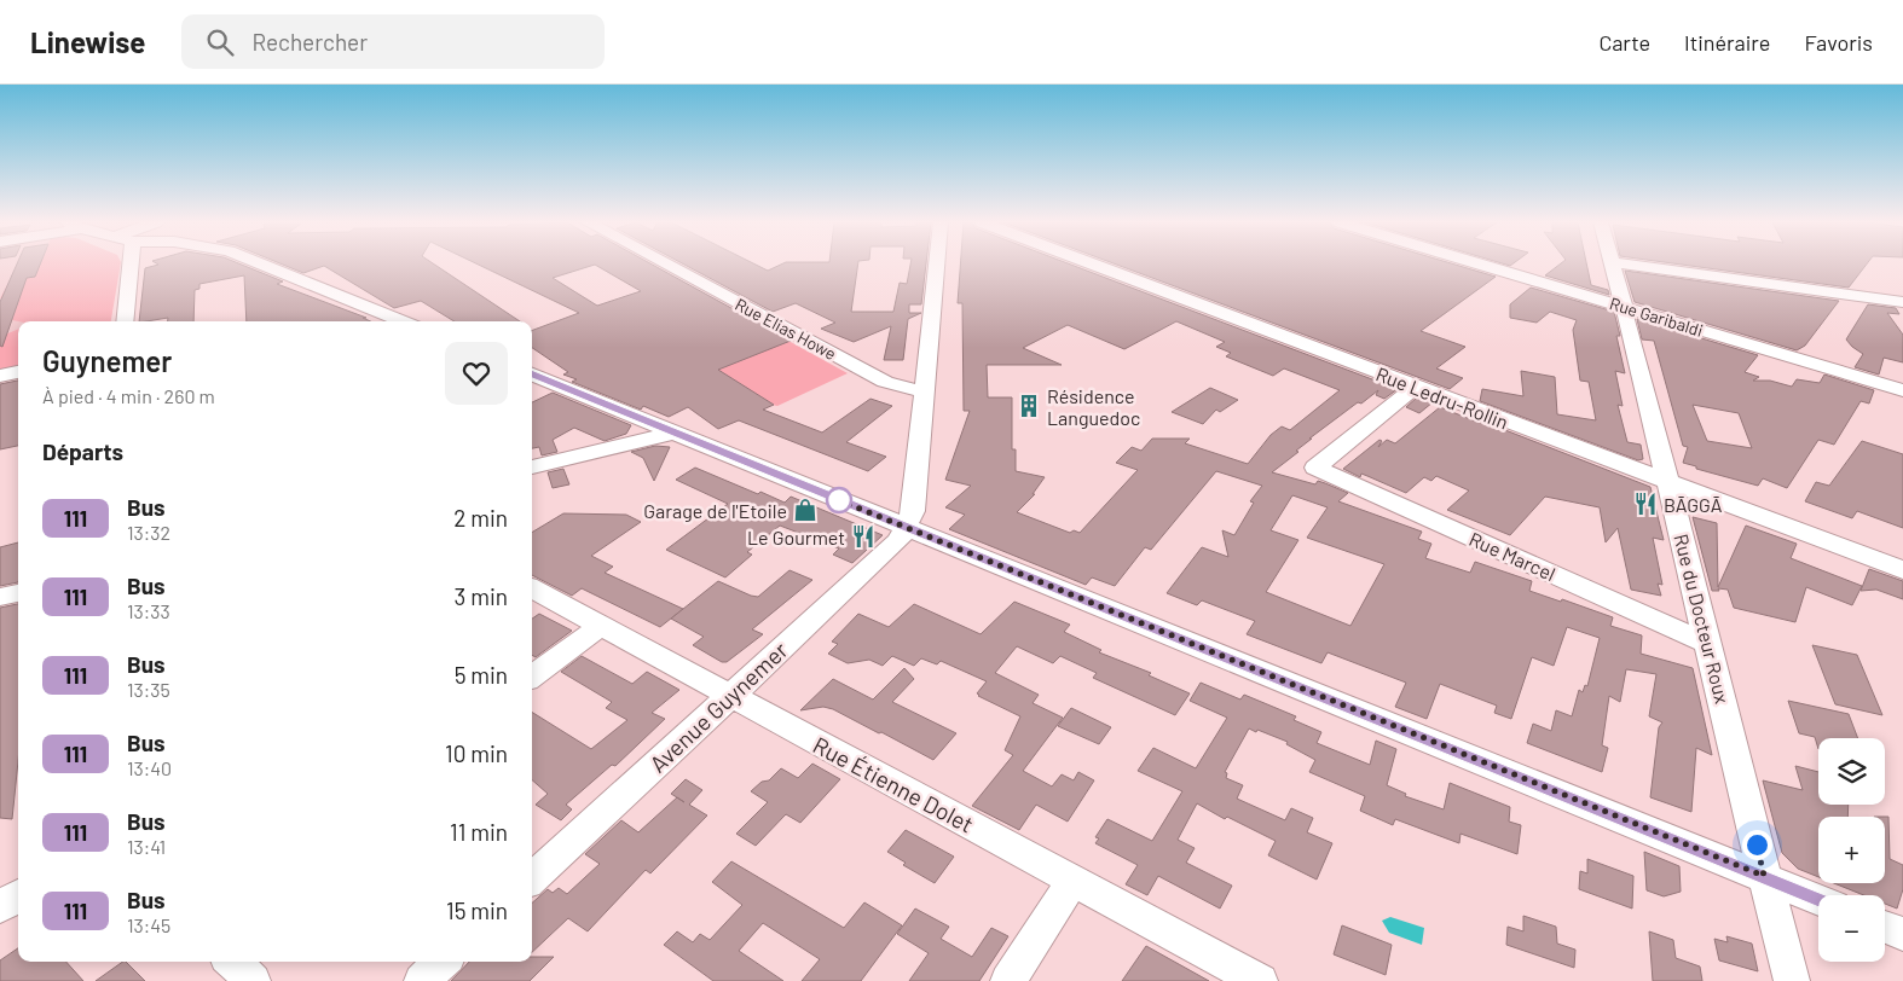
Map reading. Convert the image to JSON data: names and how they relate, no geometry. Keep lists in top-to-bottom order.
{
  "streets": {
    "street": [
      "Rue Garibaldi",
      "Rue Elias Howe",
      "Rue Ledru-Rollin",
      "Rue Marcel",
      "Rue du Docteur Roux",
      "Avenue Guynemer",
      "Rue Étienne Dolet"
    ]
  },
  "crossings": [
    ["Rue Garibaldi", "Rue du Docteur Roux"],
    ["Rue Ledru-Rollin", "Rue Marcel"],
    ["Rue Ledru-Rollin", "Rue du Docteur Roux"],
    ["Rue Marcel", "Rue du Docteur Roux"],
    ["Avenue Guynemer", "Rue Étienne Dolet"]
  ],
  "places": {
    "building": ["Résidence Languedoc"],
    "restaurant": ["BĀGGĀ", "Le Gourmet"],
    "shop": ["Garage de l'Etoile"]
  },
  "lines": ["bus line 111"],
  "page": {
    "header": "Linewise",
    "search": "Rechercher",
    "nav": ["Carte", "Itinéraire", "Favoris"],
    "heading": [
      ["Guynemer", "À pied · 4 min · 260 m"],
      "Départs"
    ],
    "list": [
      {
        "mark": "111",
        "name": "Bus",
        "note": "13:32",
        "value": "2 min"
      },
      {
        "mark": "111",
        "name": "Bus",
        "note": "13:33",
        "value": "3 min"
      },
      {
        "mark": "111",
        "name": "Bus",
        "note": "13:35",
        "value": "5 min"
      },
      {
        "mark": "111",
        "name": "Bus",
        "note": "13:40",
        "value": "10 min"
      },
      {
        "mark": "111",
        "name": "Bus",
        "note": "13:41",
        "value": "11 min"
      },
      {
        "mark": "111",
        "name": "Bus",
        "note": "13:45",
        "value": "15 min"
      }
    ],
    "map_buttons": ["+", "−"]
  }
}
